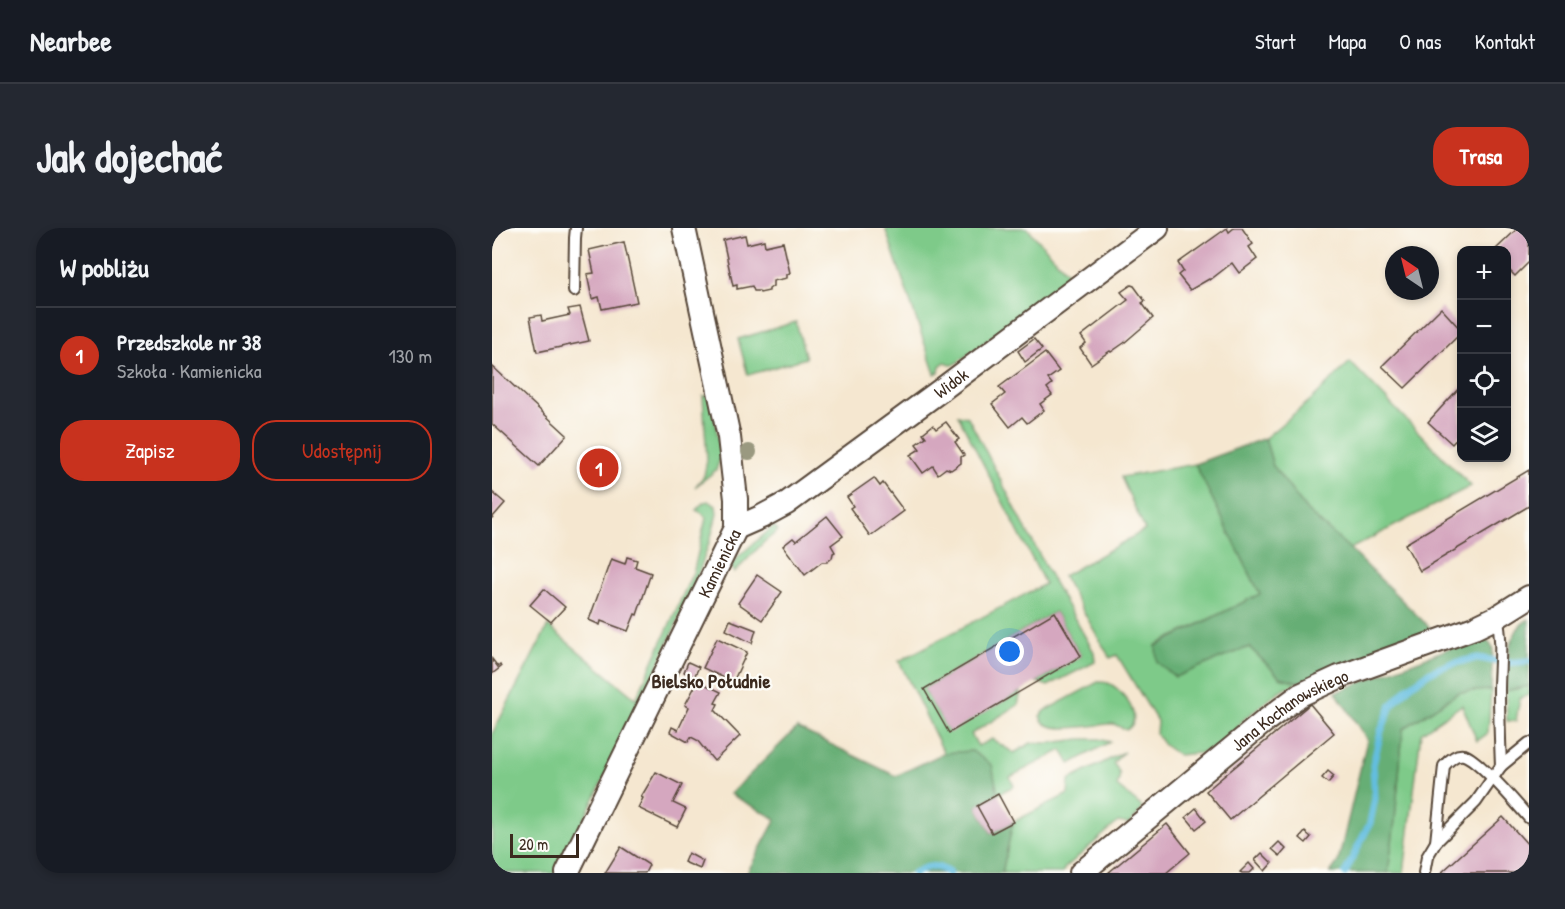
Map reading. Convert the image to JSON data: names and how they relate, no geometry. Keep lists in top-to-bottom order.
{
  "streets": {
    "street": ["Widok", "Kamienicka", "Jana Kochanowskiego"]
  },
  "crossings": [
    ["Widok", "Kamienicka"]
  ],
  "districts": ["Bielsko Południe"],
  "scale_bar": "20 m",
  "north": "top left",
  "page": {
    "header": "Nearbee",
    "nav": [
      "Start",
      "Mapa",
      "O nas",
      "Kontakt"
    ],
    "buttons": [
      "Trasa",
      ["Zapisz", "Udostępnij"]
    ],
    "title": "Jak dojechać",
    "heading": "W pobliżu",
    "map_buttons": ["+", "−"],
    "list": [
      {
        "mark": "1",
        "name": "Przedszkole nr 38",
        "note": "Szkoła · Kamienicka",
        "value": "130 m"
      }
    ],
    "pins": "1",
    "scale": "20 m"
  }
}
